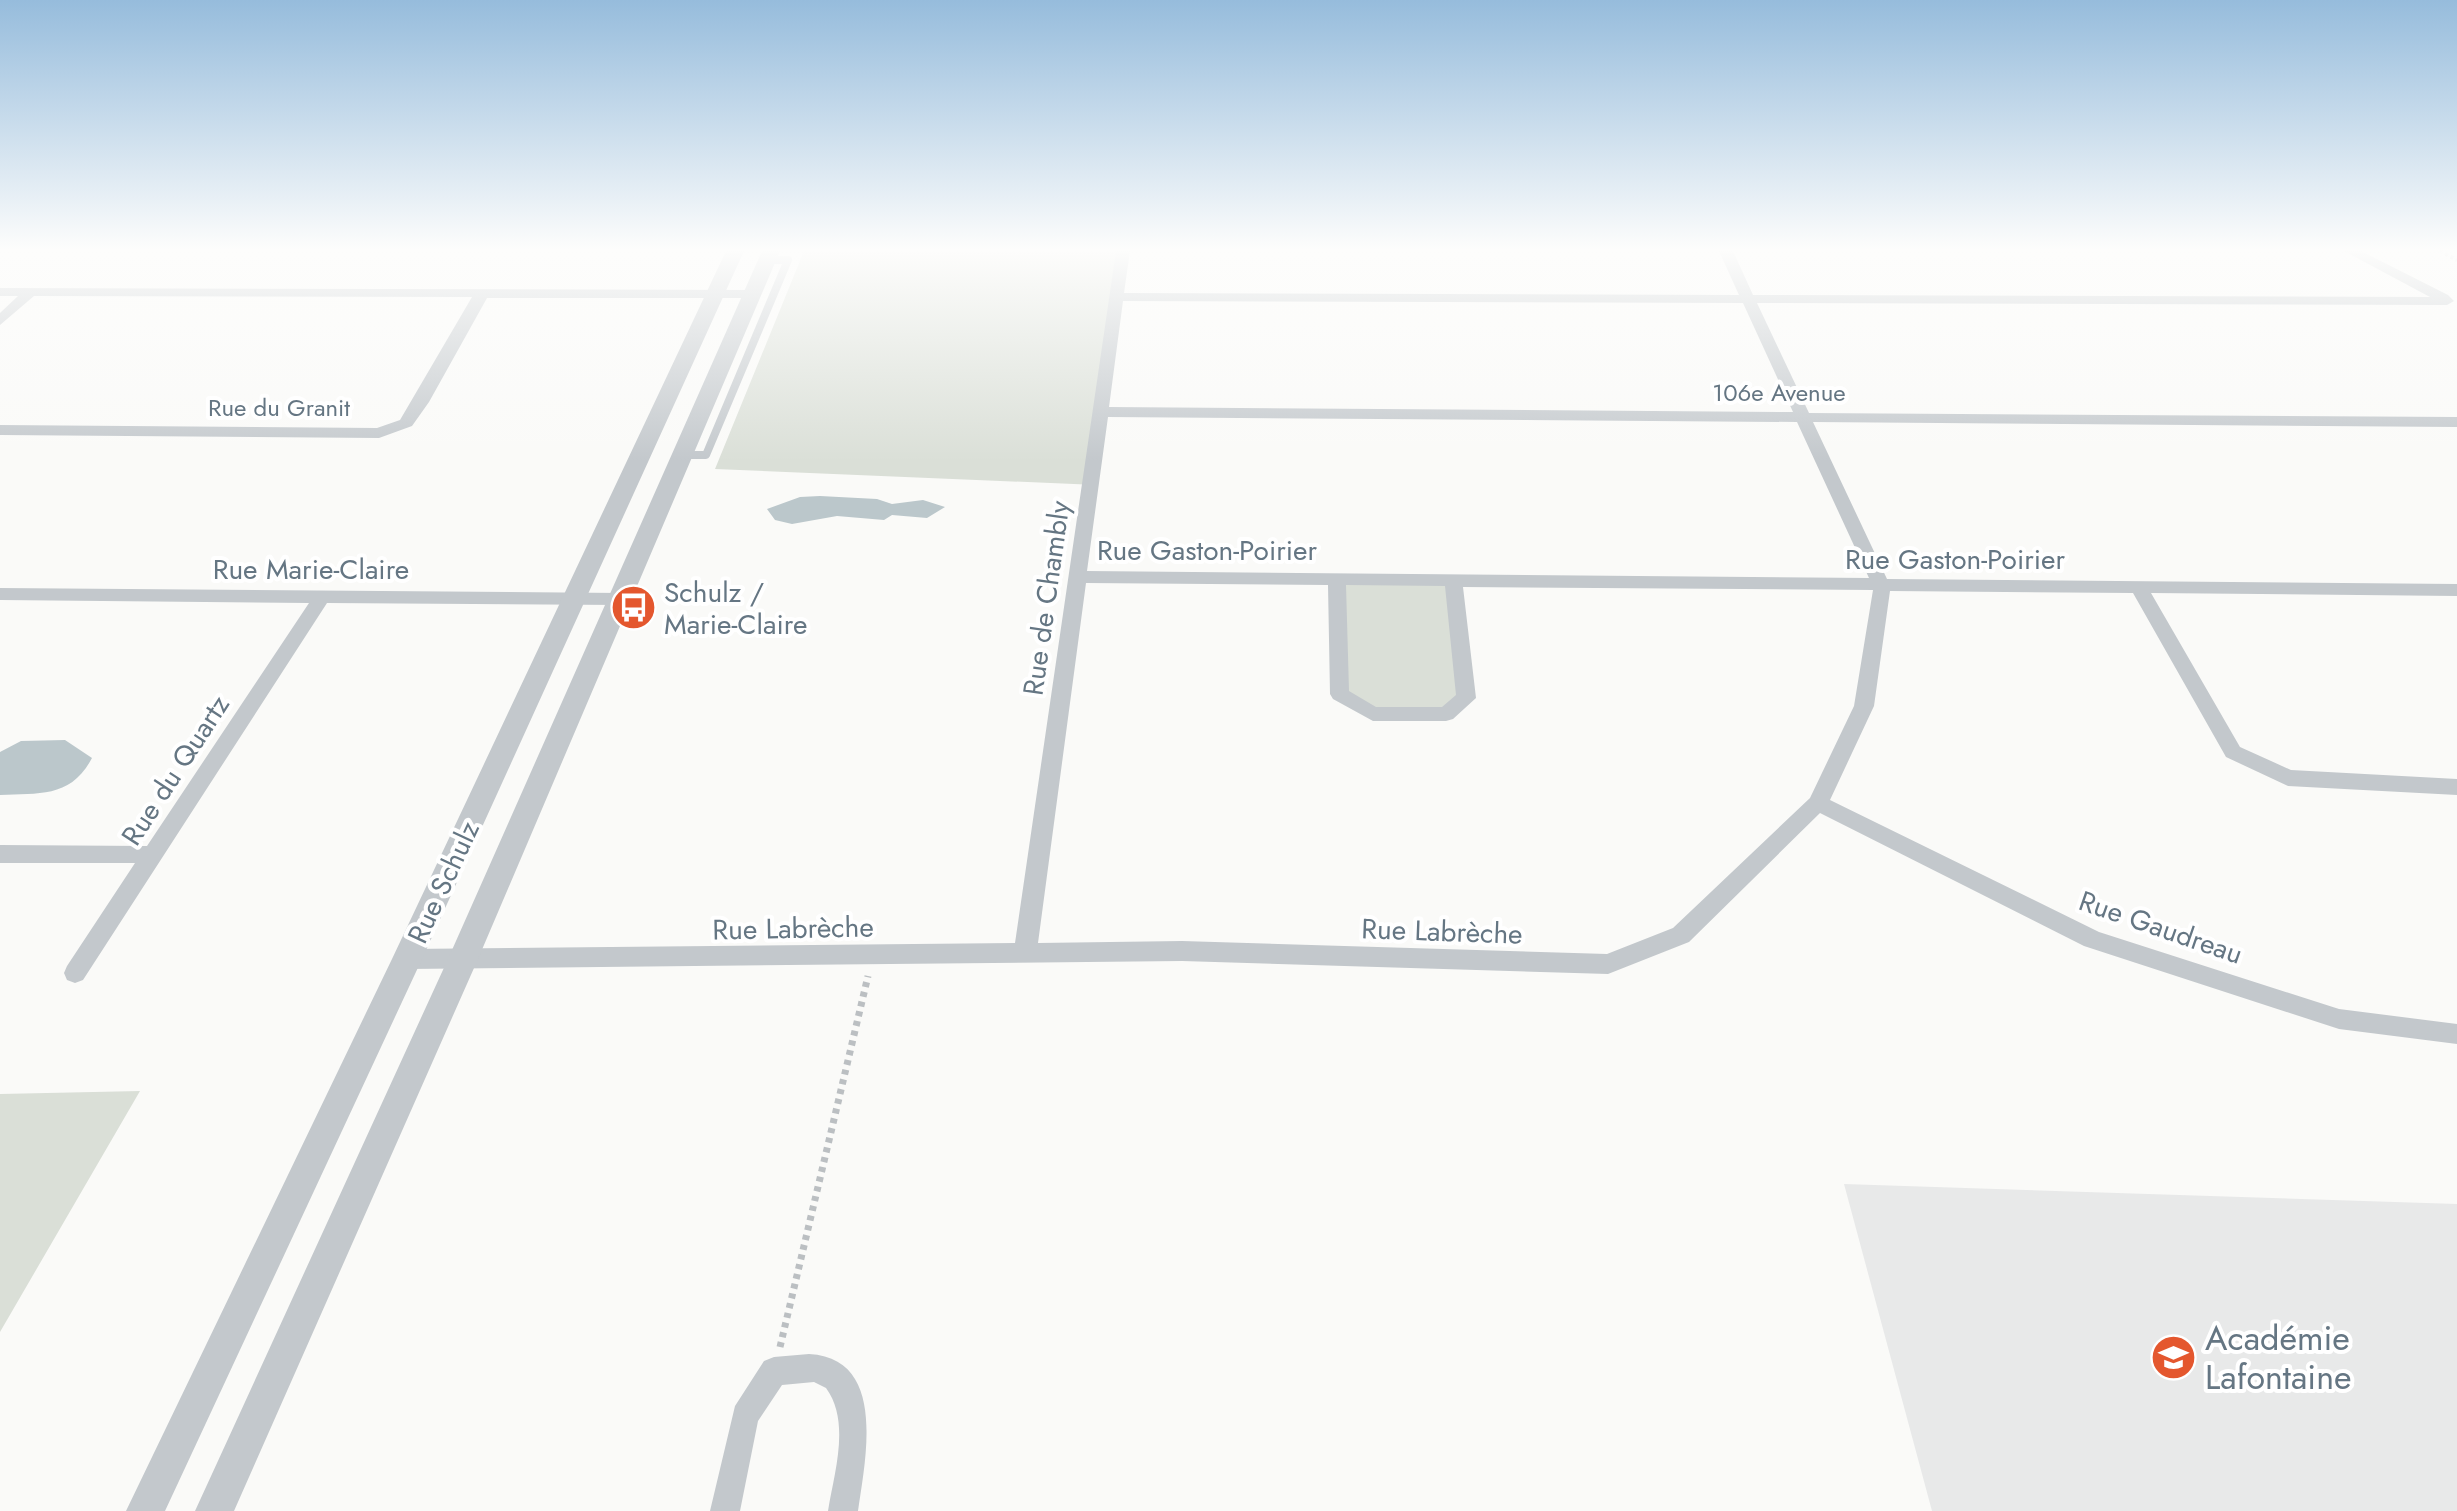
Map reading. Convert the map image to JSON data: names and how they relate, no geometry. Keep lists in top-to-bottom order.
{
  "streets": {
    "street": [
      "106e Avenue",
      "Rue du Granit",
      "Rue Gaston-Poirier",
      "Rue Marie-Claire",
      "Rue de Chambly",
      "Rue du Quartz",
      "Rue Schulz",
      "Rue Gaudreau",
      "Rue Labrèche"
    ]
  },
  "crossings": [
    ["106e Avenue", "Rue de Chambly"],
    ["Rue Gaston-Poirier", "Rue de Chambly"],
    ["Rue Gaston-Poirier", "Rue Labrèche"],
    ["Rue Marie-Claire", "Rue du Quartz"],
    ["Rue Marie-Claire", "Rue Schulz"],
    ["Rue de Chambly", "Rue Labrèche"],
    ["Rue Schulz", "Rue Labrèche"],
    ["Rue Gaudreau", "Rue Labrèche"]
  ],
  "places": {
    "bus stop": ["Schulz / Marie-Claire"],
    "school or university": ["Académie Lafontaine"]
  }
}
